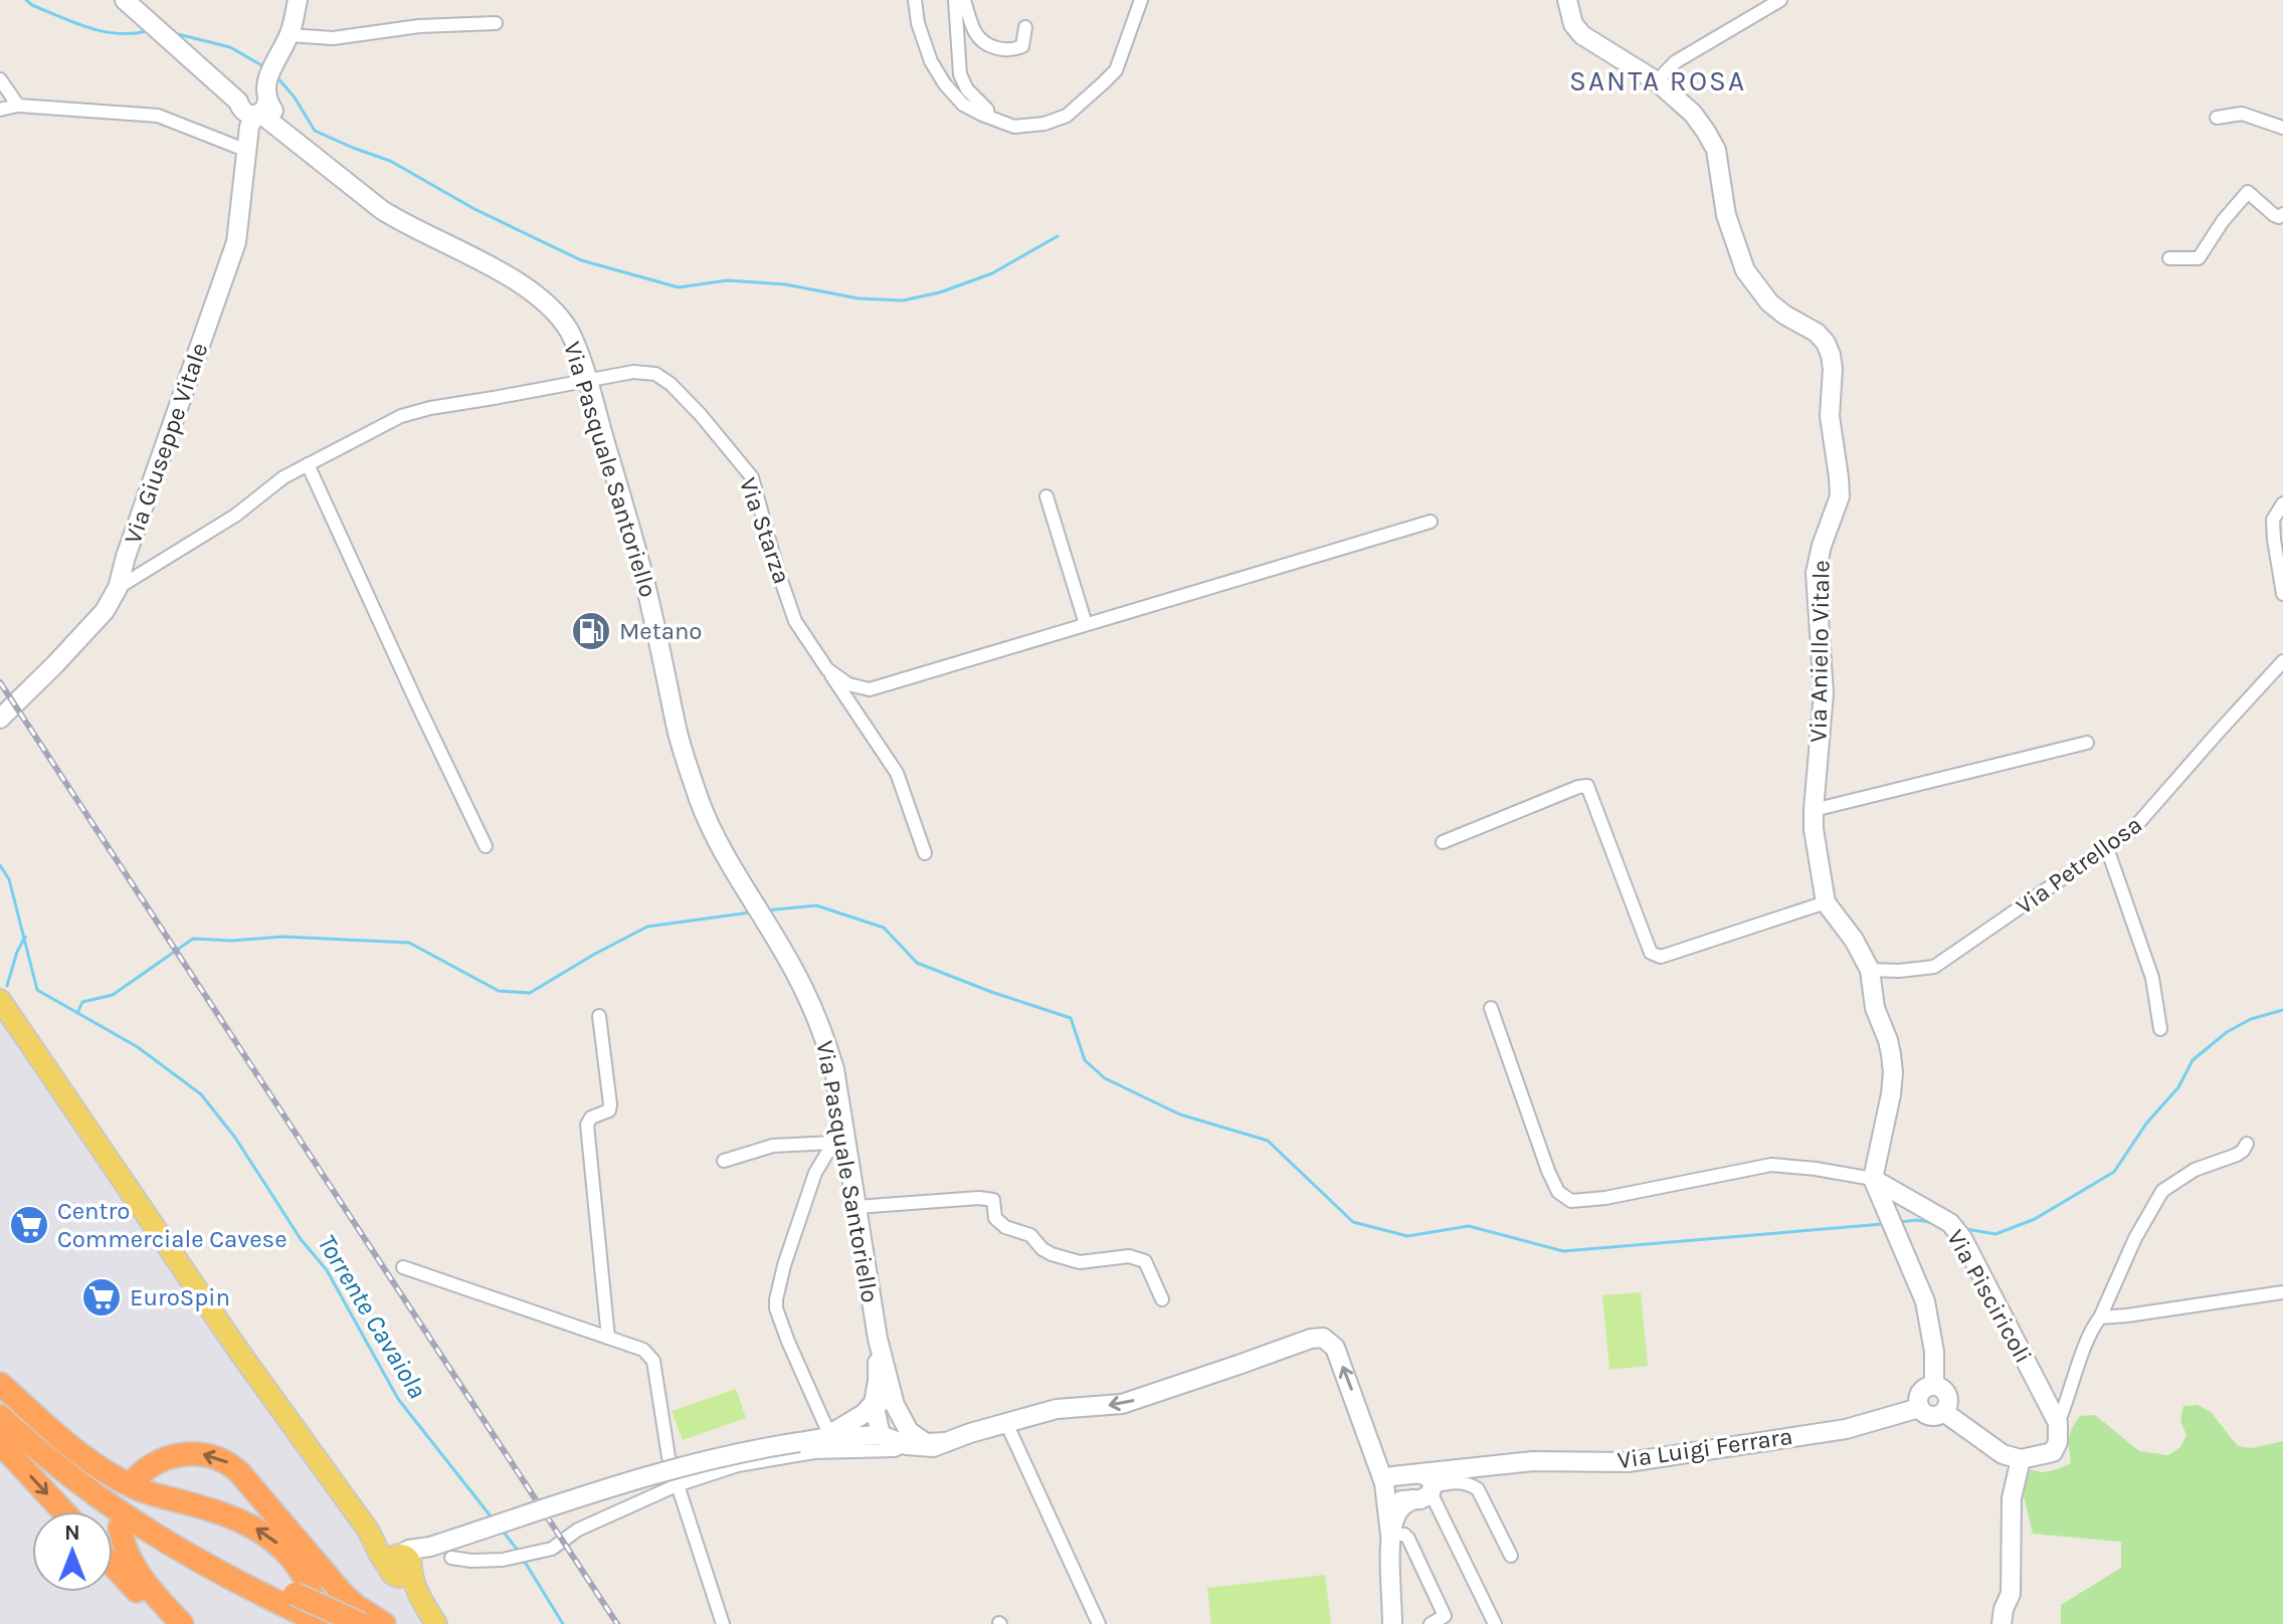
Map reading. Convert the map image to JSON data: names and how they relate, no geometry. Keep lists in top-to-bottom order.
{
  "streets": {
    "street": [
      "Via Giuseppe Vitale",
      "Via Pasquale Santoriello",
      "Via Starza",
      "Via Aniello Vitale",
      "Via Petrellosa",
      "Via Pisciricoli",
      "Via Luigi Ferrara"
    ]
  },
  "crossings": [
    ["Via Giuseppe Vitale", "Via Pasquale Santoriello"],
    ["Via Giuseppe Vitale", "Via Starza"],
    ["Via Pasquale Santoriello", "Via Starza"],
    ["Via Aniello Vitale", "Via Petrellosa"]
  ],
  "districts": ["SANTA ROSA"],
  "water": ["Torrente Cavaiola"],
  "places": {
    "fuel station": ["Metano"],
    "supermarket": ["Centro Commerciale Cavese", "EuroSpin"]
  },
  "north": "top"
}
